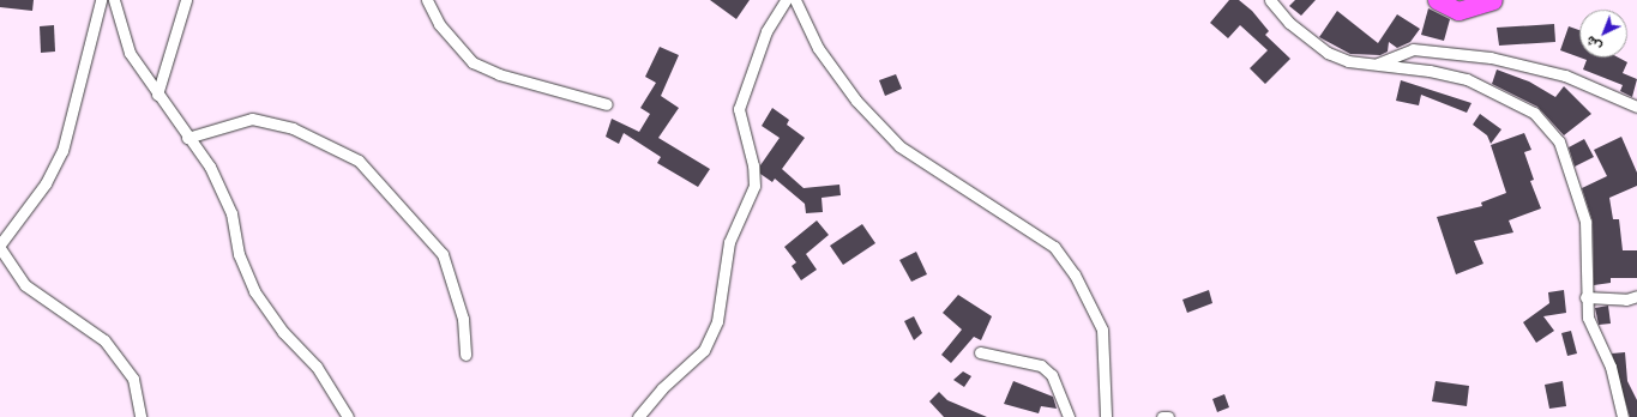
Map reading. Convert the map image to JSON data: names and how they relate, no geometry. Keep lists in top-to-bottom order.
{
  "north": "bottom left"
}
